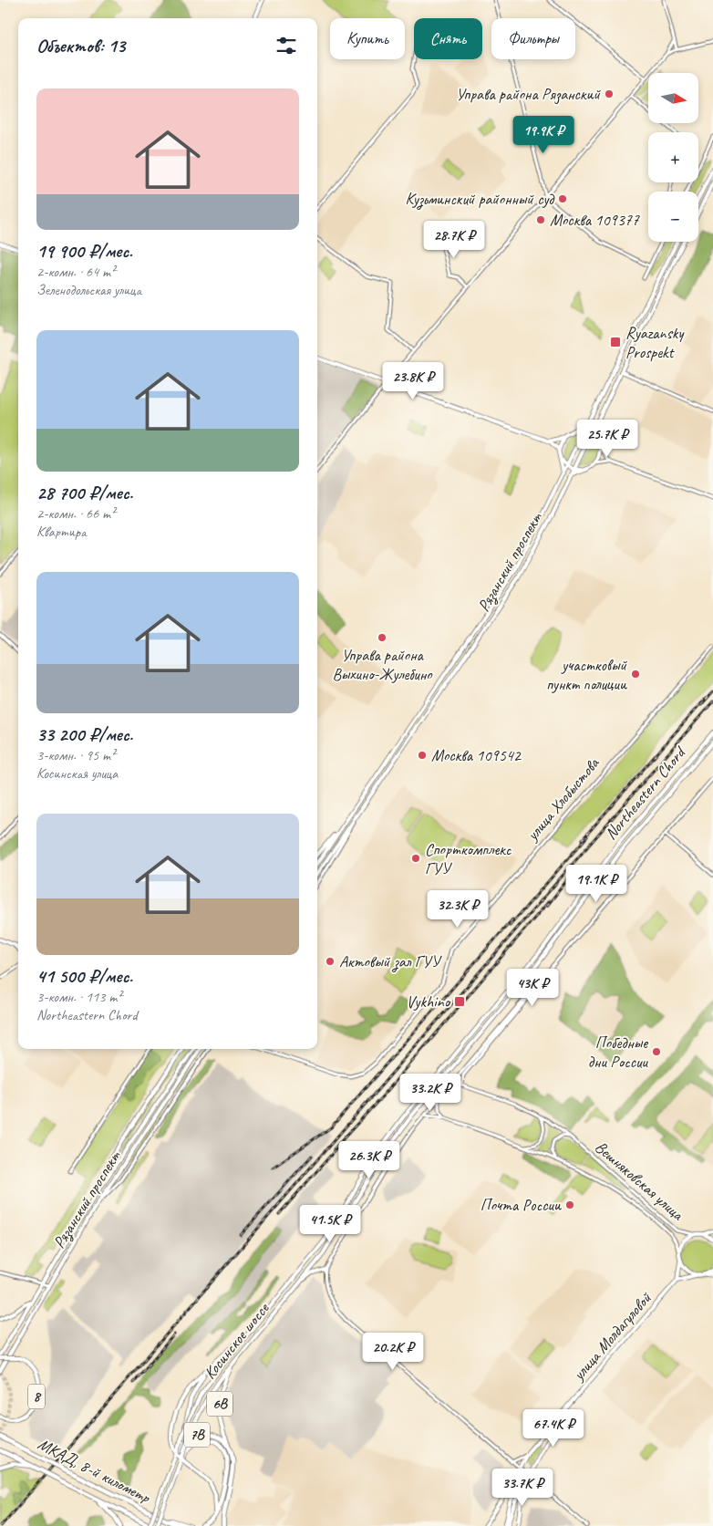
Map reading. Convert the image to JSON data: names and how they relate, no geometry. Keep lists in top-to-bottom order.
{
  "streets": {
    "highway": ["6B", "7B", "МКАД, 8-й километр"],
    "main road": [
      "Рязанский проспект",
      "Northeastern Chord",
      "улица Молдагуловой",
      "Косинское шоссе",
      "8"
    ],
    "street": ["улица Хлобыстова", "Вешняковская улица"]
  },
  "crossings": [
    ["Northeastern Chord", "Косинское шоссе"],
    ["Косинское шоссе", "6B"],
    ["Косинское шоссе", "МКАД, 8-й километр"],
    ["6B", "7B"]
  ],
  "places": {
    "other": [
      "Управа района Рязанский",
      "Кузьминский районный суд",
      "Москва 109377",
      "Управа района Выхино-Жулебино",
      "участковый пункт полиции",
      "Москва 109542",
      "Спорткомплекс ГУУ",
      "Актовый зал ГУУ",
      "Победные дни России",
      "Почта России"
    ],
    "transit": ["Ryazansky Prospekt", "Vykhino"]
  },
  "north": "right",
  "page": {
    "chip": ["Купить", "Снять", "Фильтры"],
    "heading": "Объектов: 13",
    "map_buttons": ["+", "−"],
    "list": [
      {
        "name": "19 900 ₽/мес.",
        "note": "2-комн. · 64 m² · Зеленодольская улица"
      },
      {
        "name": "28 700 ₽/мес.",
        "note": "2-комн. · 66 m² · Квартира"
      },
      {
        "name": "33 200 ₽/мес.",
        "note": "3-комн. · 95 m² · Косинская улица"
      },
      {
        "name": "41 500 ₽/мес.",
        "note": "3-комн. · 113 m² · Northeastern Chord"
      }
    ],
    "price": [
      "19.9K ₽",
      "28.7K ₽",
      "23.8K ₽",
      "25.7K ₽",
      "19.1K ₽",
      "32.3K ₽",
      "43K ₽",
      "33.2K ₽",
      "26.3K ₽",
      "41.5K ₽",
      "20.2K ₽",
      "67.4K ₽",
      "33.7K ₽"
    ]
  }
}
